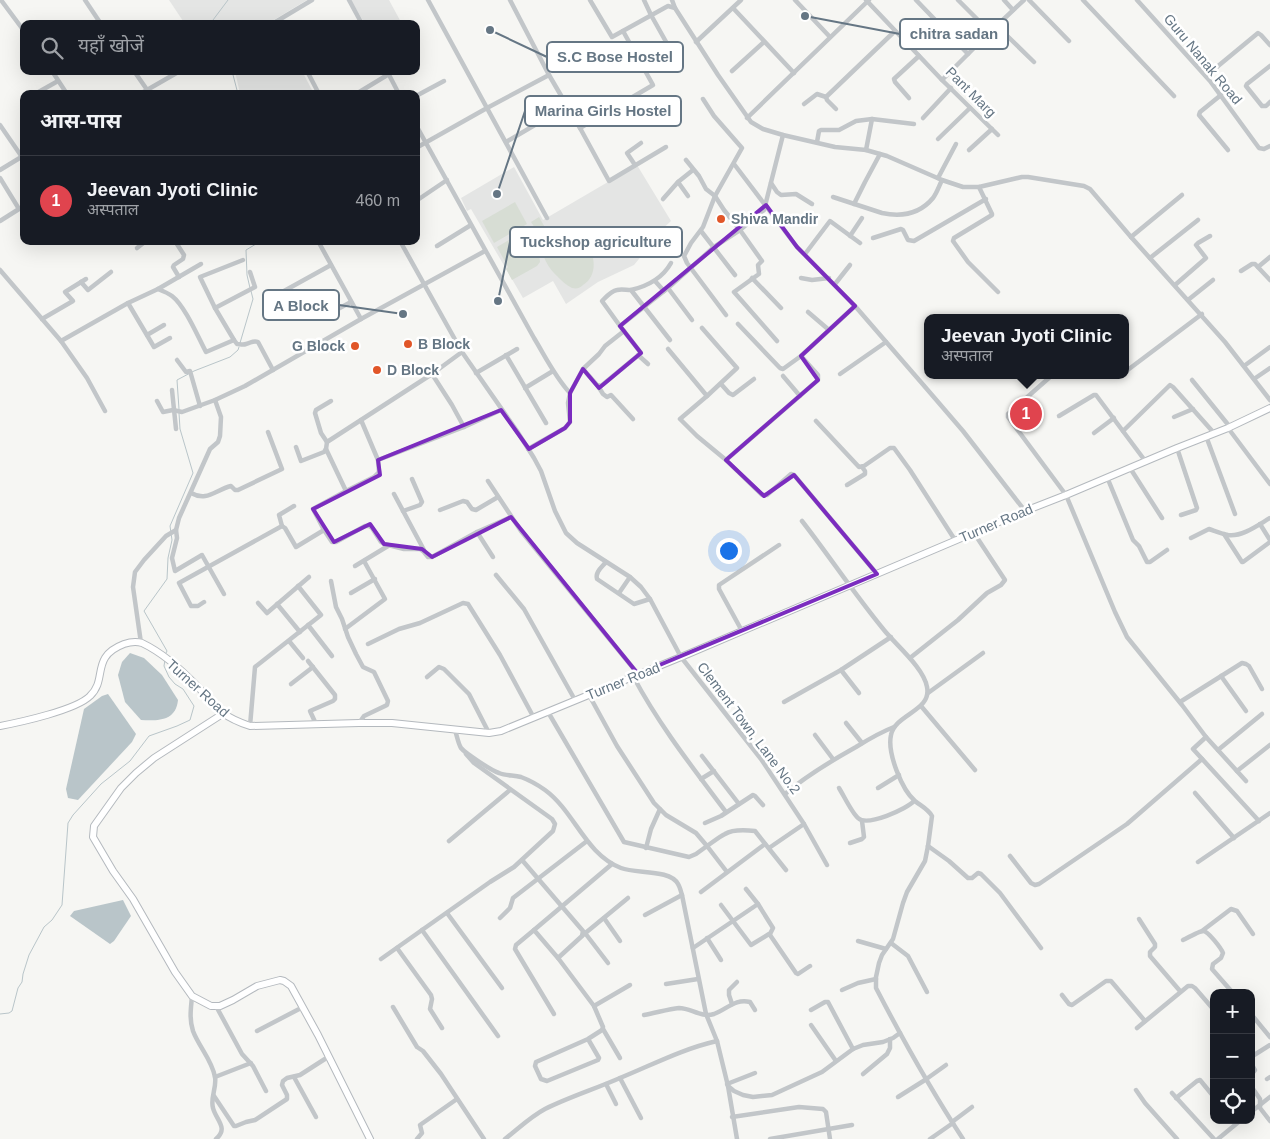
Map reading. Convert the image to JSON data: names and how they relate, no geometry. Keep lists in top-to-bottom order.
{
  "streets": {
    "main road": ["Turner Road"],
    "street": ["Guru Nanak Road", "Pant Marg", "Clement Town, Lane No.2"]
  },
  "crossings": [
    ["Turner Road", "Clement Town, Lane No.2"]
  ],
  "places": [
    "chitra sadan",
    "S.C Bose Hostel",
    "Marina Girls Hostel",
    "Shiva Mandir",
    "Tuckshop agriculture",
    "A Block",
    "B Block",
    "G Block",
    "D Block"
  ],
  "page": {
    "search": "यहाँ खोजें",
    "heading": "आस-पास",
    "list": [
      {
        "mark": "1",
        "name": "Jeevan Jyoti Clinic",
        "note": "अस्पताल",
        "value": "460 m"
      }
    ],
    "popup": ["Jeevan Jyoti Clinic", "अस्पताल"],
    "pins": "1",
    "map_buttons": ["+", "−"]
  }
}
